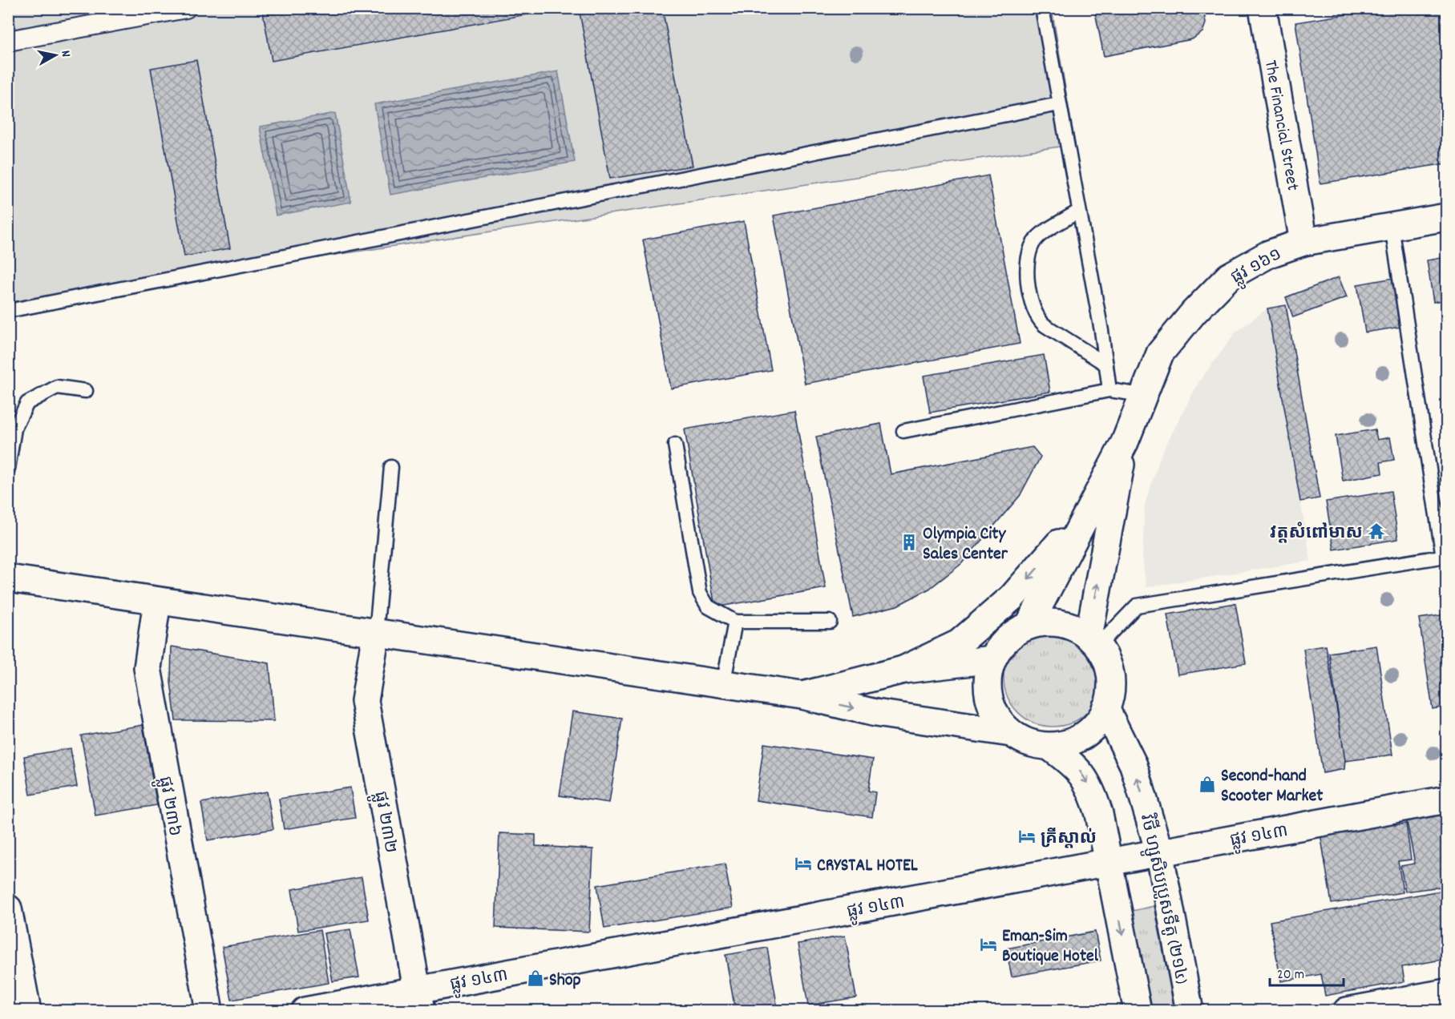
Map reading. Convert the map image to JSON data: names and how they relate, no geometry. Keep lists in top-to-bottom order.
{
  "streets": {
    "street": [
      "The Financial Street",
      "ផ្លូវ ១៦១",
      "ផ្លូវ ២៣៦",
      "ផ្លូវ ២៣២",
      "ផ្លូវ ១៤៣",
      "វិថី ហ្សូសិបប្រូសទីតូ (២១៤)"
    ]
  },
  "crossings": [
    ["The Financial Street", "ផ្លូវ ១៦១"],
    ["ផ្លូវ ១៦១", "វិថី ហ្សូសិបប្រូសទីតូ (២១៤)"],
    ["ផ្លូវ ២៣២", "ផ្លូវ ១៤៣"],
    ["ផ្លូវ ១៤៣", "វិថី ហ្សូសិបប្រូសទីតូ (២១៤)"]
  ],
  "places": {
    "temple": ["វត្តសំពៅមាស"],
    "building": ["Olympia City Sales Center"],
    "shop": ["Second-hand Scooter Market", "Shop"],
    "hotel": ["គ្រីស្តាល់", "CRYSTAL HOTEL", "Eman-Sim Boutique Hotel"]
  },
  "scale_bar": "20 m",
  "north": "right"
}
